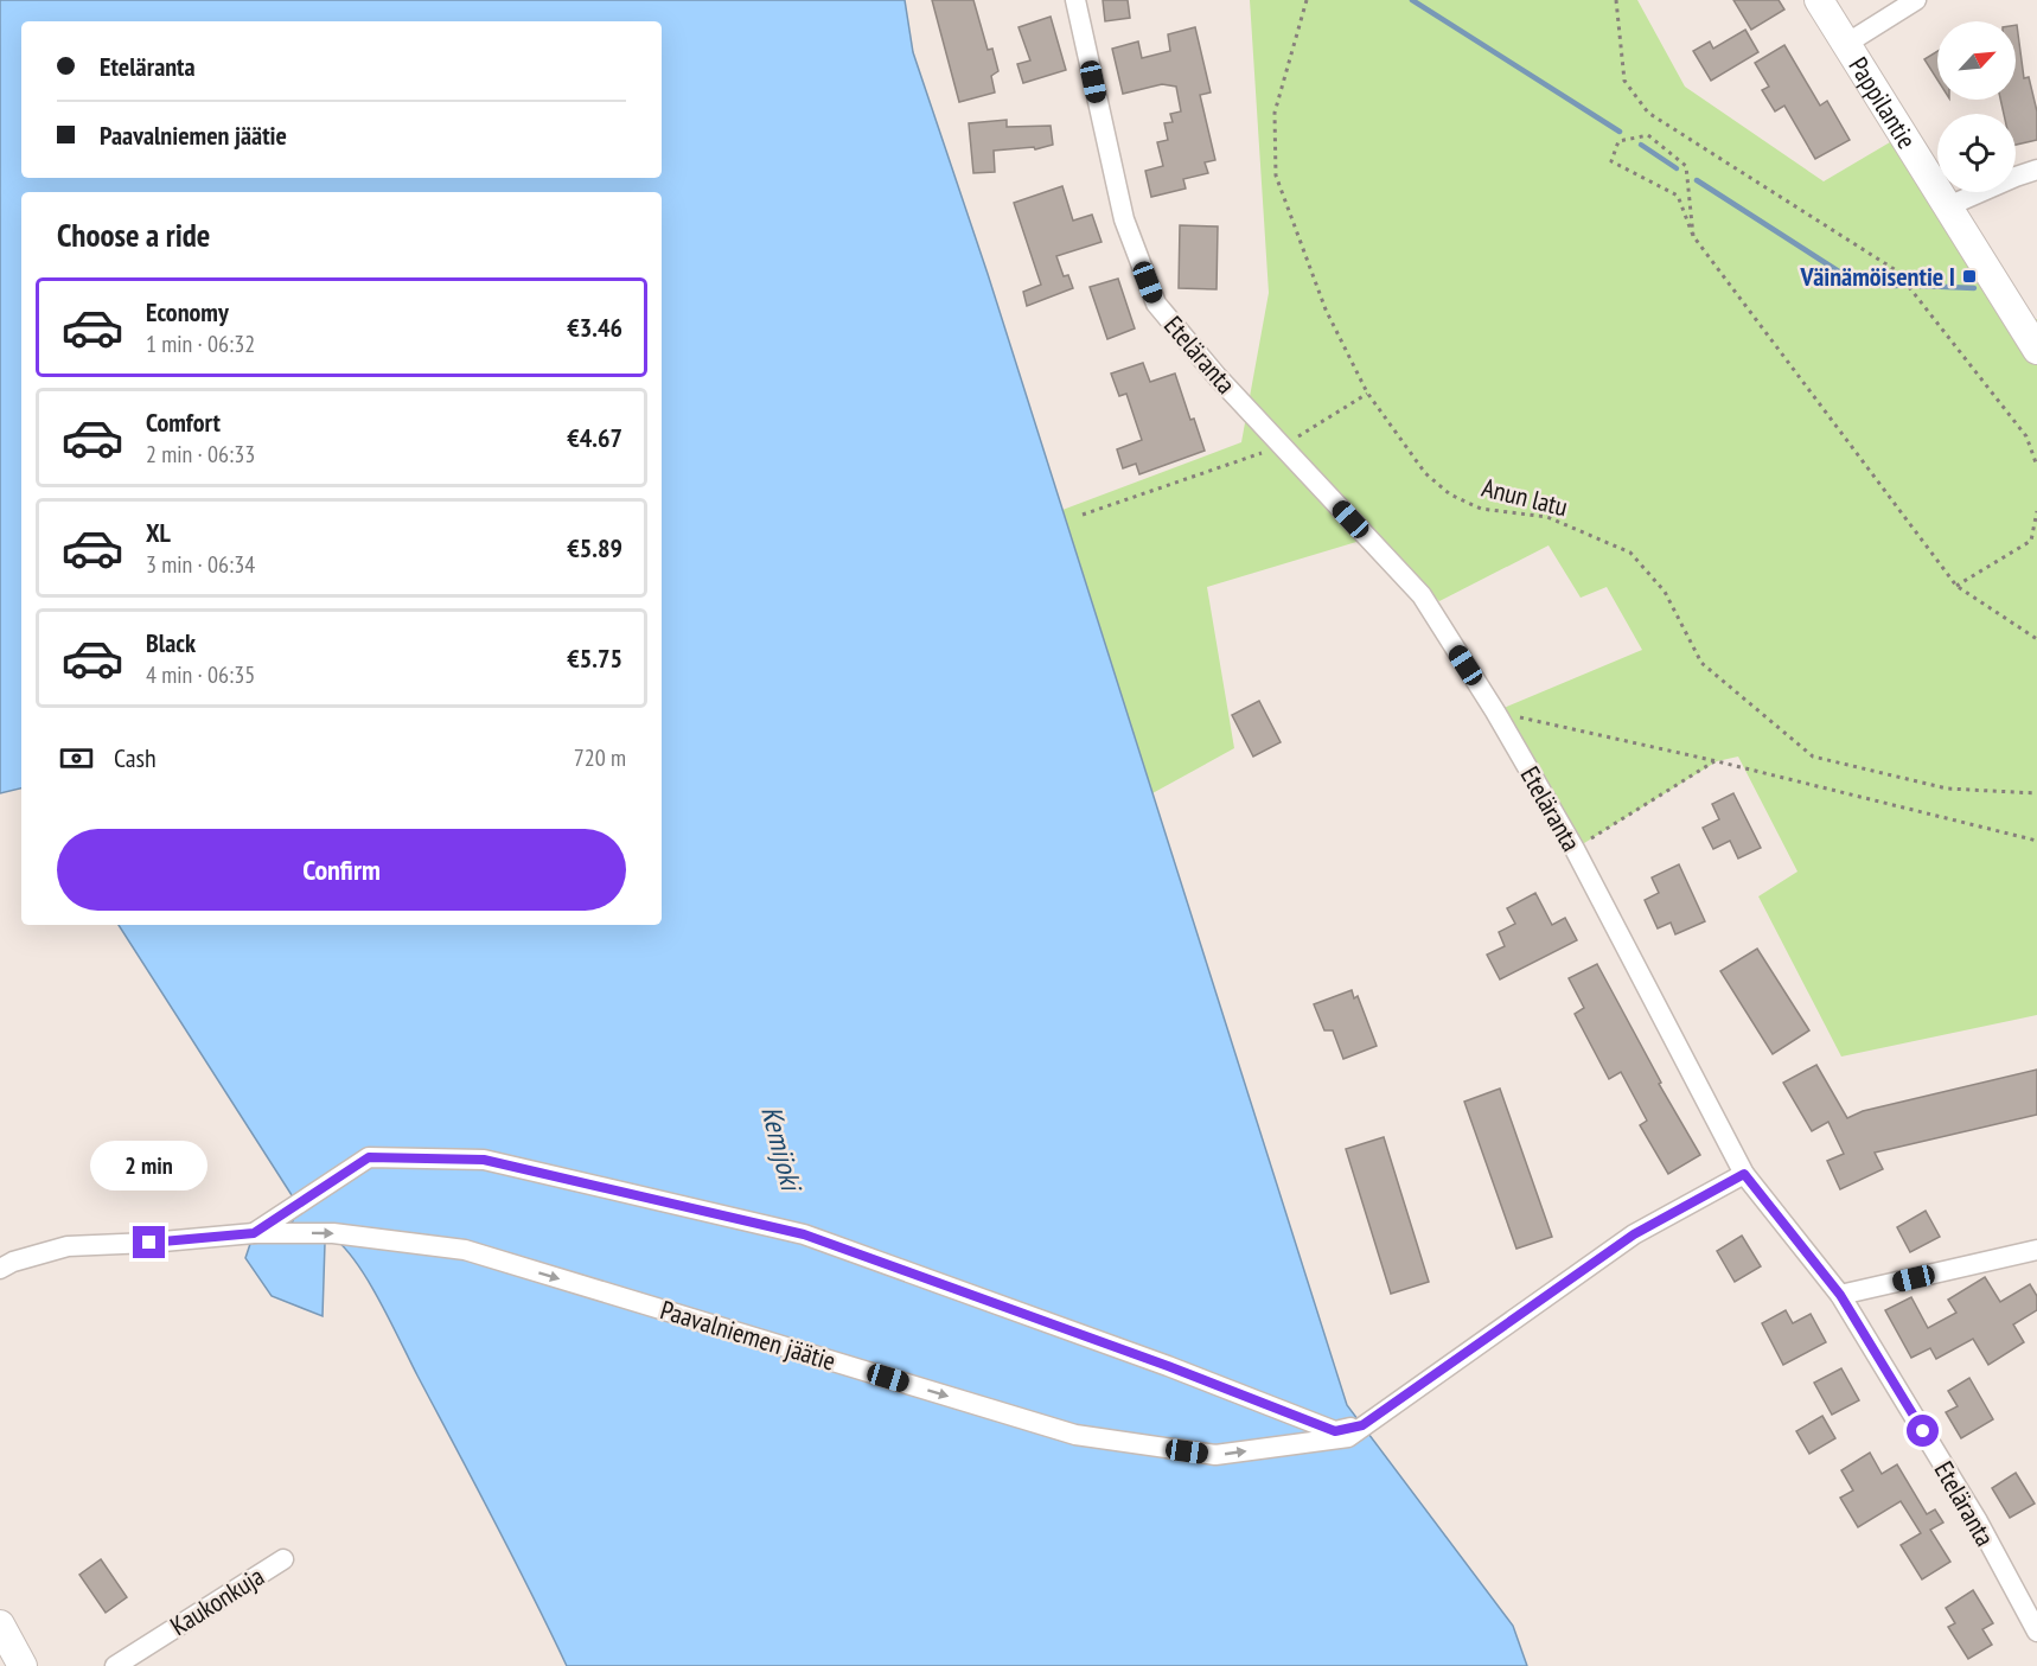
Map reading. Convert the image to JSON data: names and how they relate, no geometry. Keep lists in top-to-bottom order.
{
  "streets": {
    "street": [
      "Pappilantie",
      "Eteläranta",
      "Paavalniemen jäätie",
      "Kaukonkuja"
    ],
    "path": ["Anun latu"]
  },
  "crossings": [
    ["Eteläranta", "Paavalniemen jäätie"]
  ],
  "water": ["Kemijoki"],
  "places": {
    "transit": ["Väinämöisentie I"]
  },
  "north": "top right",
  "page": {
    "banner": ["Eteläranta", "Paavalniemen jäätie"],
    "heading": "Choose a ride",
    "list": [
      {
        "name": "Economy",
        "note": "1 min · 06:32",
        "value": "€3.46"
      },
      {
        "name": "Comfort",
        "note": "2 min · 06:33",
        "value": "€4.67"
      },
      {
        "name": "XL",
        "note": "3 min · 06:34",
        "value": "€5.89"
      },
      {
        "name": "Black",
        "note": "4 min · 06:35",
        "value": "€5.75"
      }
    ],
    "pay": ["Cash", "720 m"],
    "buttons": "Confirm",
    "bubble": "2 min"
  }
}
